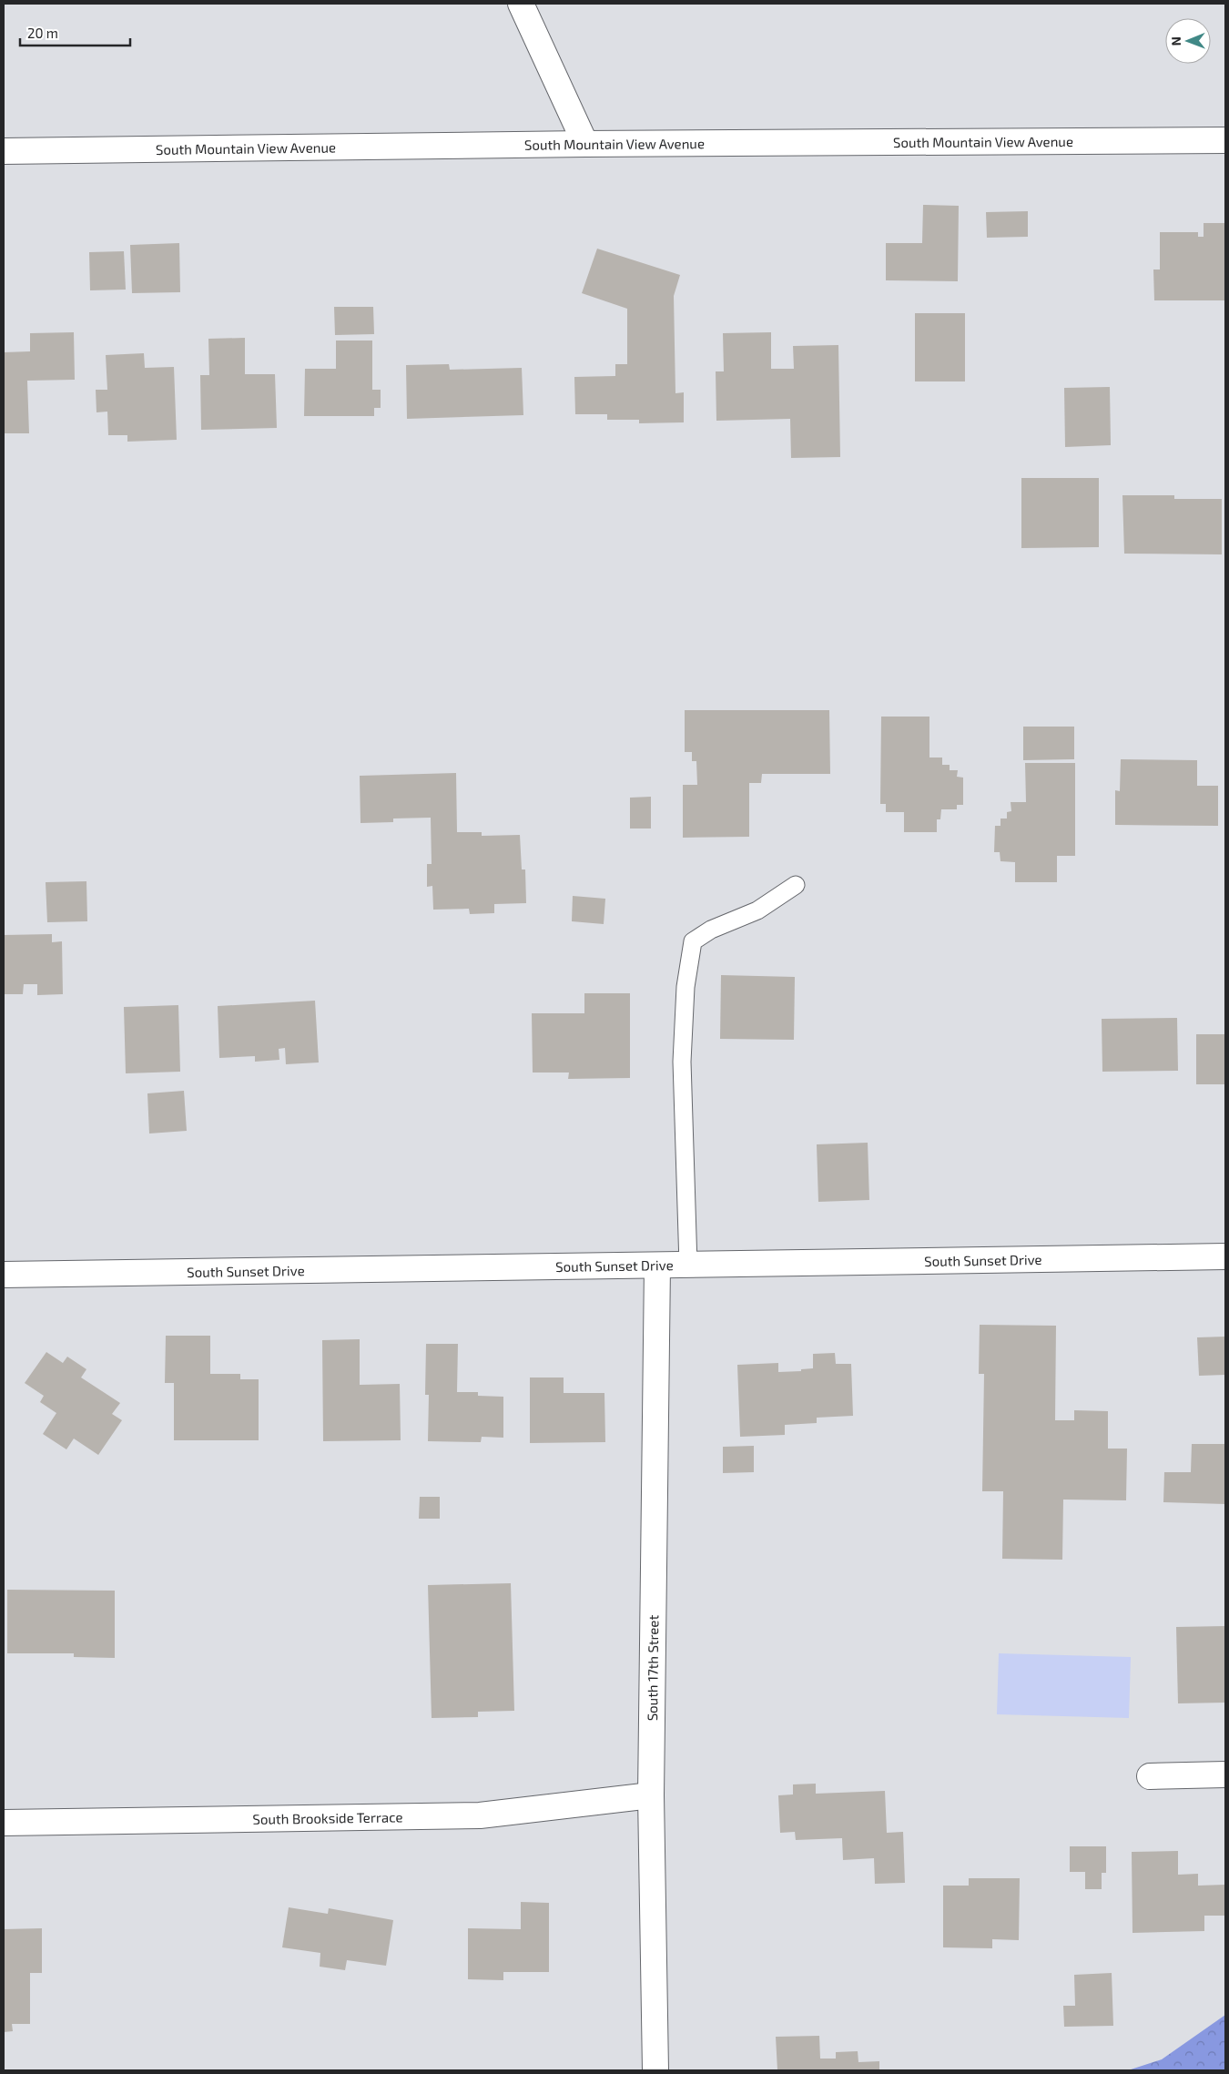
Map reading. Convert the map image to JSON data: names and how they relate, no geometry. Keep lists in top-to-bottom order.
{
  "streets": {
    "street": [
      "South Mountain View Avenue",
      "South Sunset Drive",
      "South 17th Street",
      "South Brookside Terrace"
    ]
  },
  "crossings": [
    ["South Sunset Drive", "South 17th Street"],
    ["South 17th Street", "South Brookside Terrace"]
  ],
  "scale_bar": "20 m",
  "north": "left"
}
